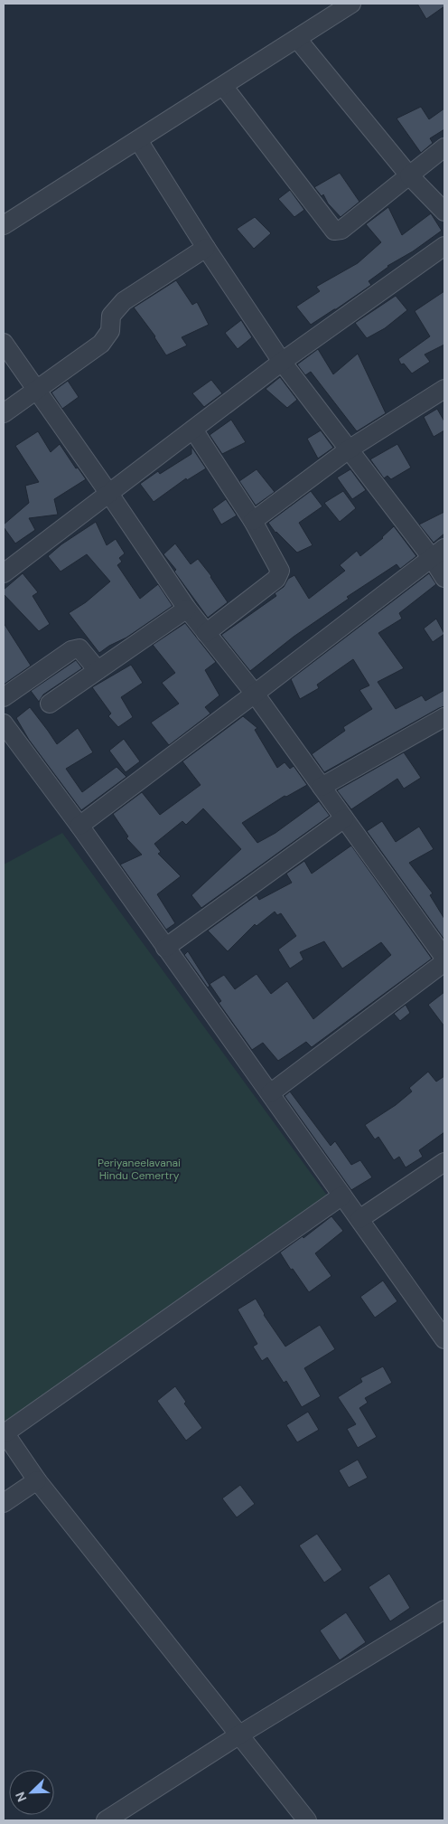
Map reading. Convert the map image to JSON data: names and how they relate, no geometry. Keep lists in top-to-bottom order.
{
  "parks": ["Periyaneelavanai Hindu Cemertry"],
  "north": "bottom left"
}
